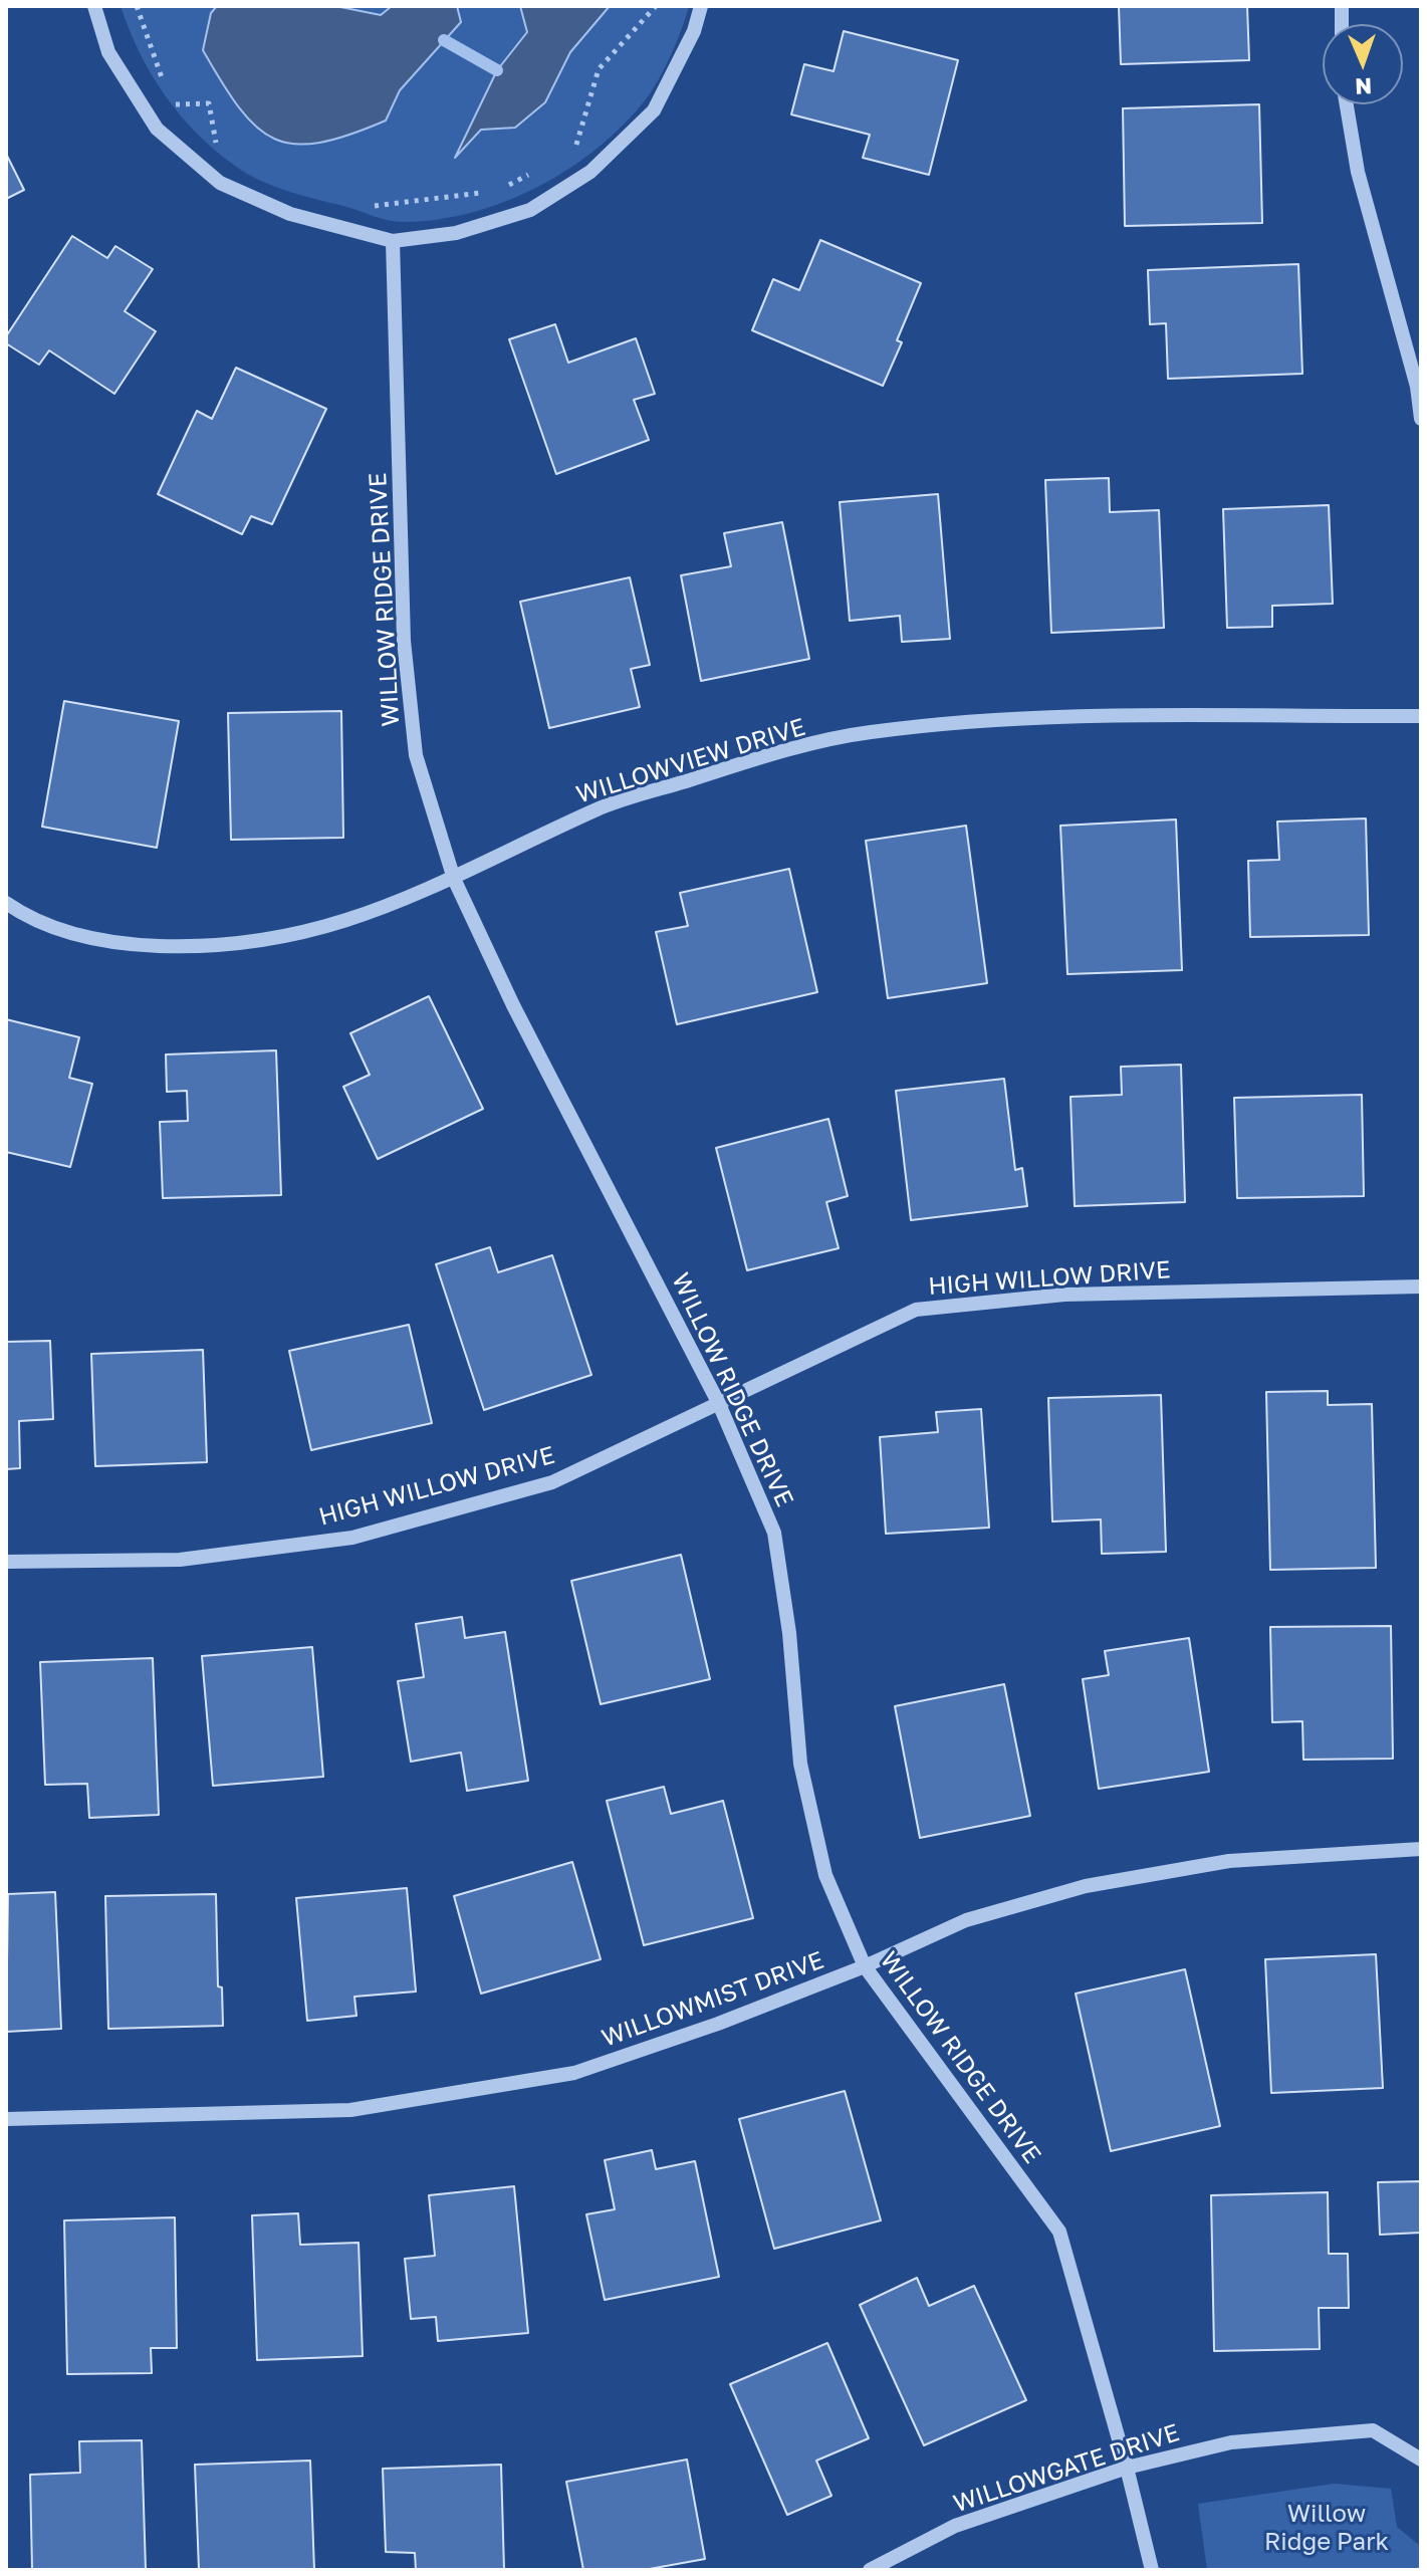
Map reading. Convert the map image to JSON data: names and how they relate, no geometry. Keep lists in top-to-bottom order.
{
  "streets": {
    "street": [
      "WILLOW RIDGE DRIVE",
      "WILLOWVIEW DRIVE",
      "HIGH WILLOW DRIVE",
      "WILLOWMIST DRIVE",
      "WILLOWGATE DRIVE"
    ]
  },
  "crossings": [
    ["WILLOW RIDGE DRIVE", "WILLOWVIEW DRIVE"],
    ["WILLOW RIDGE DRIVE", "HIGH WILLOW DRIVE"],
    ["WILLOW RIDGE DRIVE", "WILLOWMIST DRIVE"],
    ["WILLOW RIDGE DRIVE", "WILLOWGATE DRIVE"]
  ],
  "parks": ["Willow Ridge Park"],
  "north": "bottom"
}
